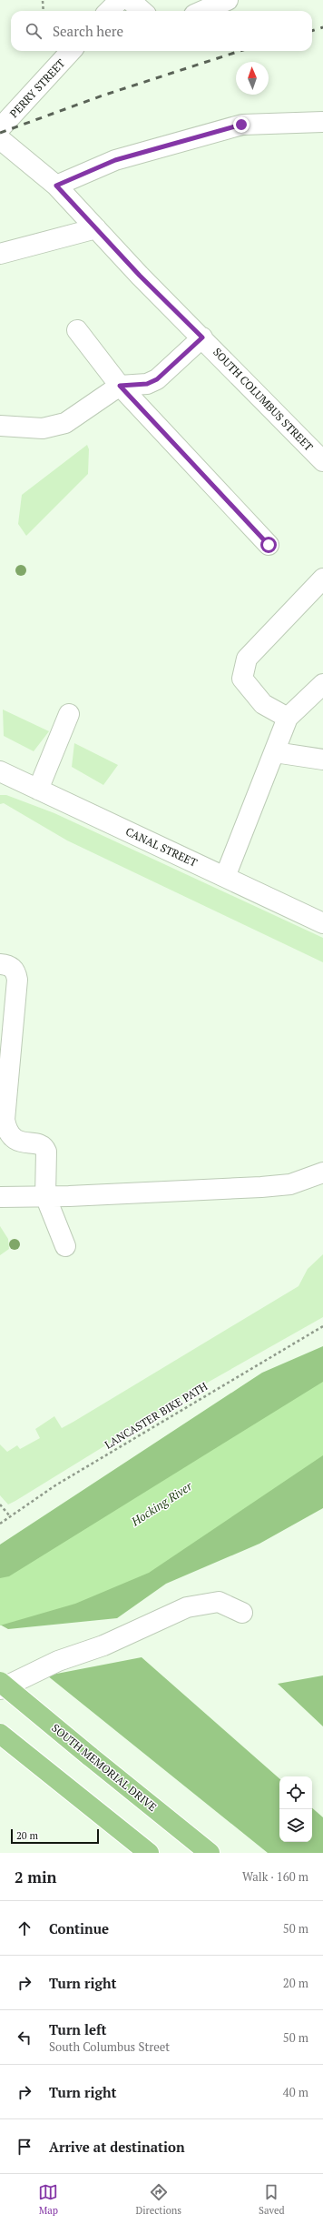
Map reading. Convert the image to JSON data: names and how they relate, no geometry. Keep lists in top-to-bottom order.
{
  "streets": {
    "highway": ["SOUTH MEMORIAL DRIVE"],
    "street": ["PERRY STREET", "SOUTH COLUMBUS STREET", "CANAL STREET"],
    "path": ["LANCASTER BIKE PATH"]
  },
  "water": ["Hocking River"],
  "scale_bar": "20 m",
  "north": "top",
  "page": {
    "search": "Search here",
    "scale": "20 m",
    "heading": ["2 min", "Walk · 160 m"],
    "list": [
      ["Continue", "50 m"],
      ["Turn right", "20 m"],
      ["Turn left", "South Columbus Street", "50 m"],
      ["Turn right", "40 m"],
      "Arrive at destination"
    ],
    "nav": ["Map", "Directions", "Saved"]
  }
}
